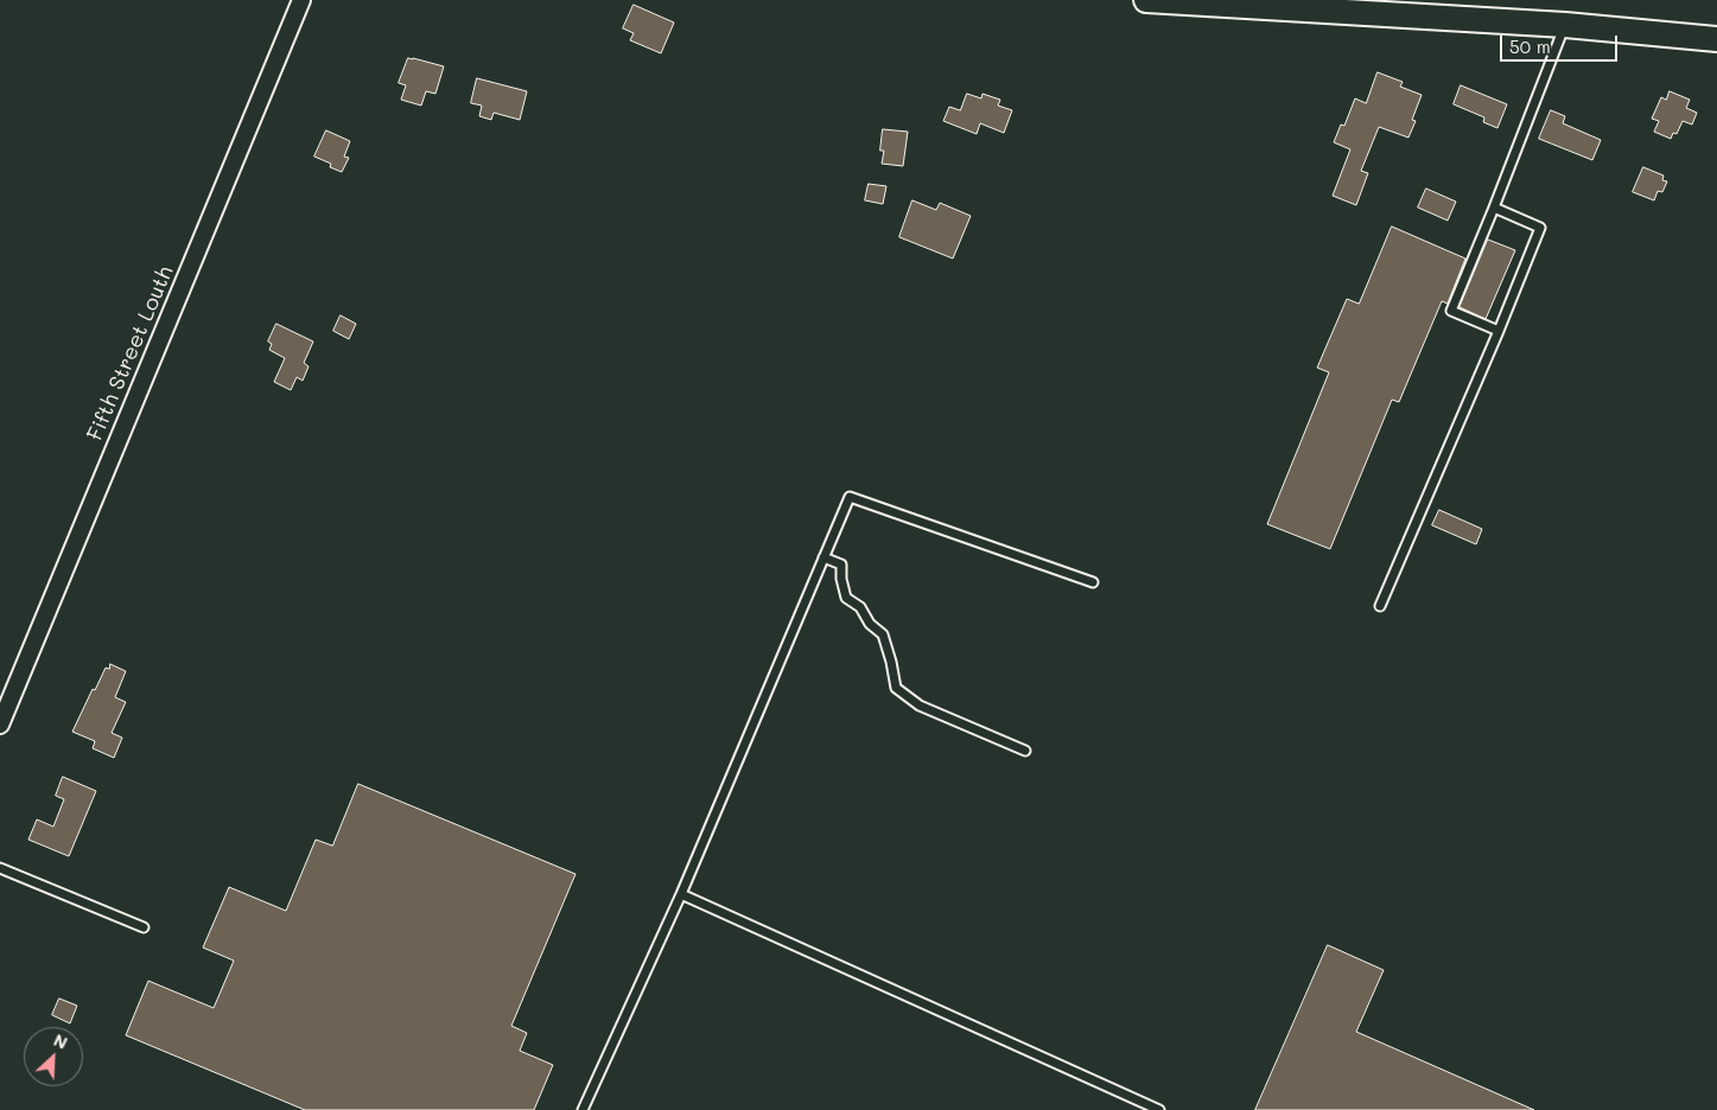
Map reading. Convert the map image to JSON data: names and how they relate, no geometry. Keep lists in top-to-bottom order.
{
  "streets": {
    "street": ["Fifth Street Louth"]
  },
  "scale_bar": "50 m",
  "north": "top right"
}
